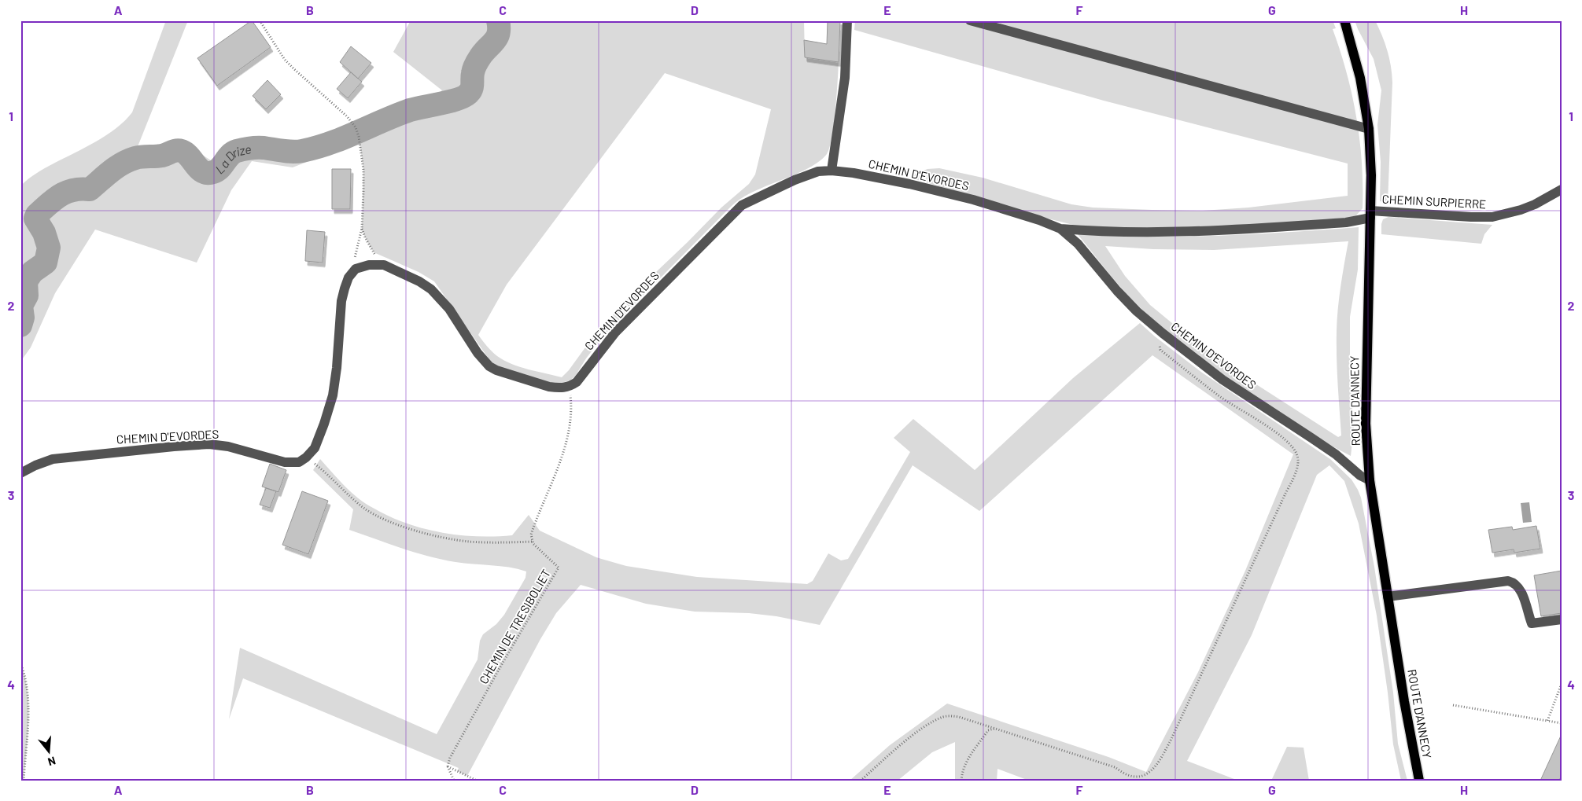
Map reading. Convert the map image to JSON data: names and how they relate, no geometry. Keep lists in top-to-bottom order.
{
  "streets": {
    "main road": ["ROUTE D'ANNECY"],
    "street": ["CHEMIN D'EVORDES", "CHEMIN SURPIERRE"],
    "path": ["CHEMIN DE TRESIBOLIET"]
  },
  "crossings": [
    ["CHEMIN D'EVORDES", "CHEMIN SURPIERRE"],
    ["CHEMIN D'EVORDES", "ROUTE D'ANNECY"],
    ["CHEMIN SURPIERRE", "ROUTE D'ANNECY"]
  ],
  "water": ["La Drize"],
  "north": "bottom",
  "grid": {
    "columns": [
      "A",
      "B",
      "C",
      "D",
      "E",
      "F",
      "G",
      "H"
    ],
    "rows": [
      "1",
      "2",
      "3",
      "4"
    ]
  }
}
